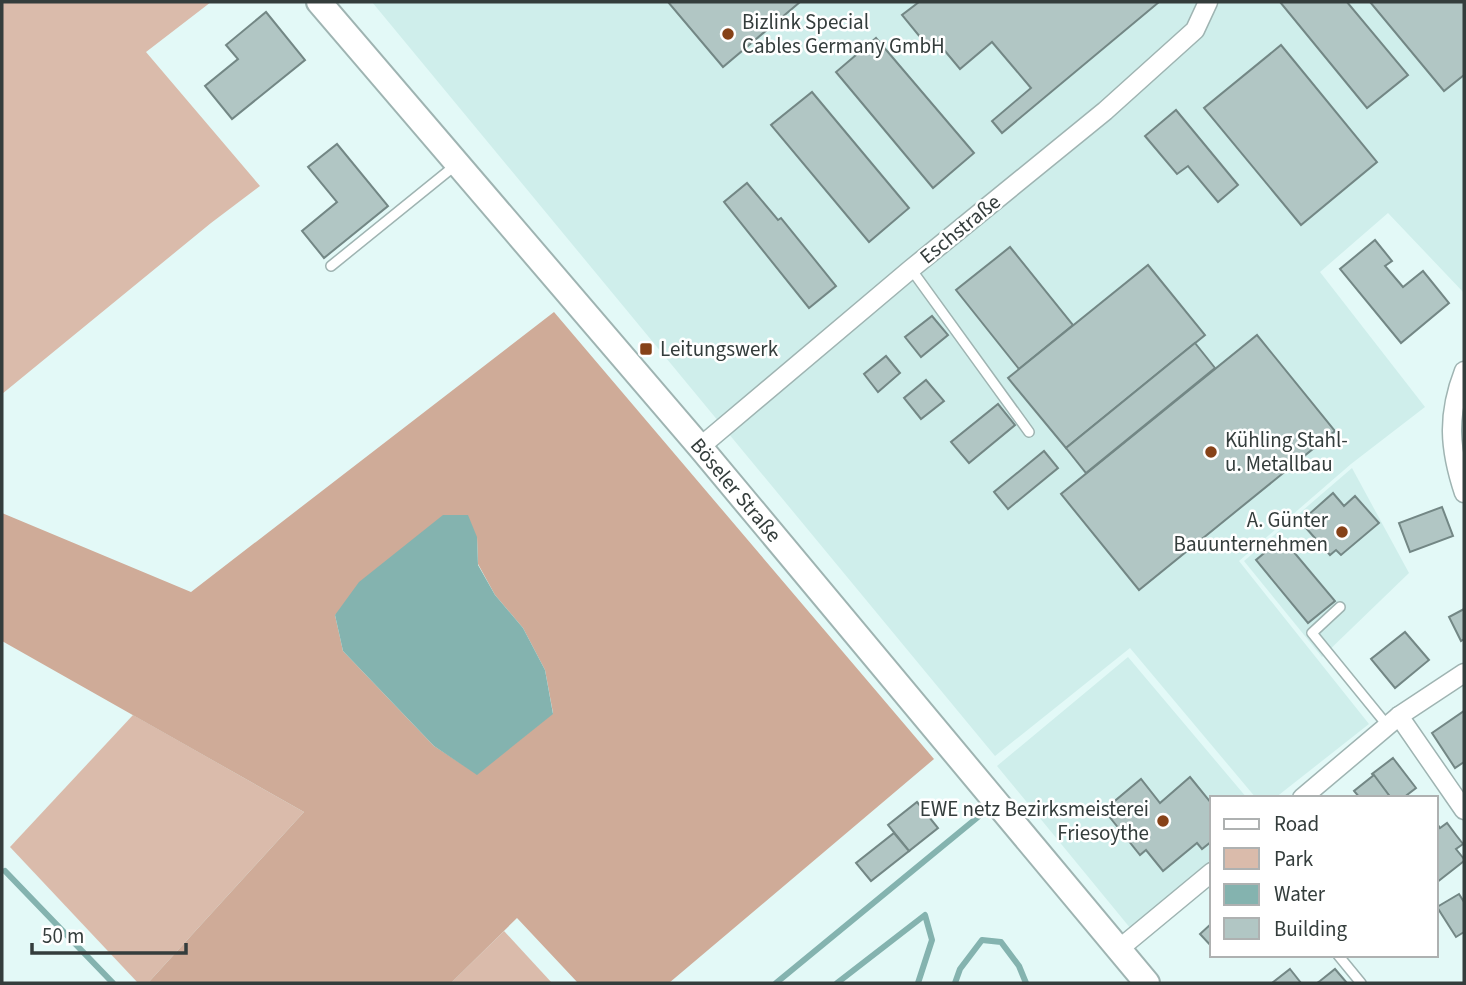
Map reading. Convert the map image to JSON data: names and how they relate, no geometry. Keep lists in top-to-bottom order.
{
  "streets": {
    "main road": ["Böseler Straße"],
    "street": ["Eschstraße"]
  },
  "crossings": [
    ["Eschstraße", "Böseler Straße"]
  ],
  "places": {
    "other": [
      "Bizlink Special Cables Germany GmbH",
      "Kühling Stahl- u. Metallbau",
      "A. Günter Bauunternehmen",
      "EWE netz Bezirksmeisterei Friesoythe"
    ],
    "transit": ["Leitungswerk"]
  },
  "legend": [
    "Road",
    "Park",
    "Water",
    "Building"
  ],
  "scale_bar": "50 m"
}
